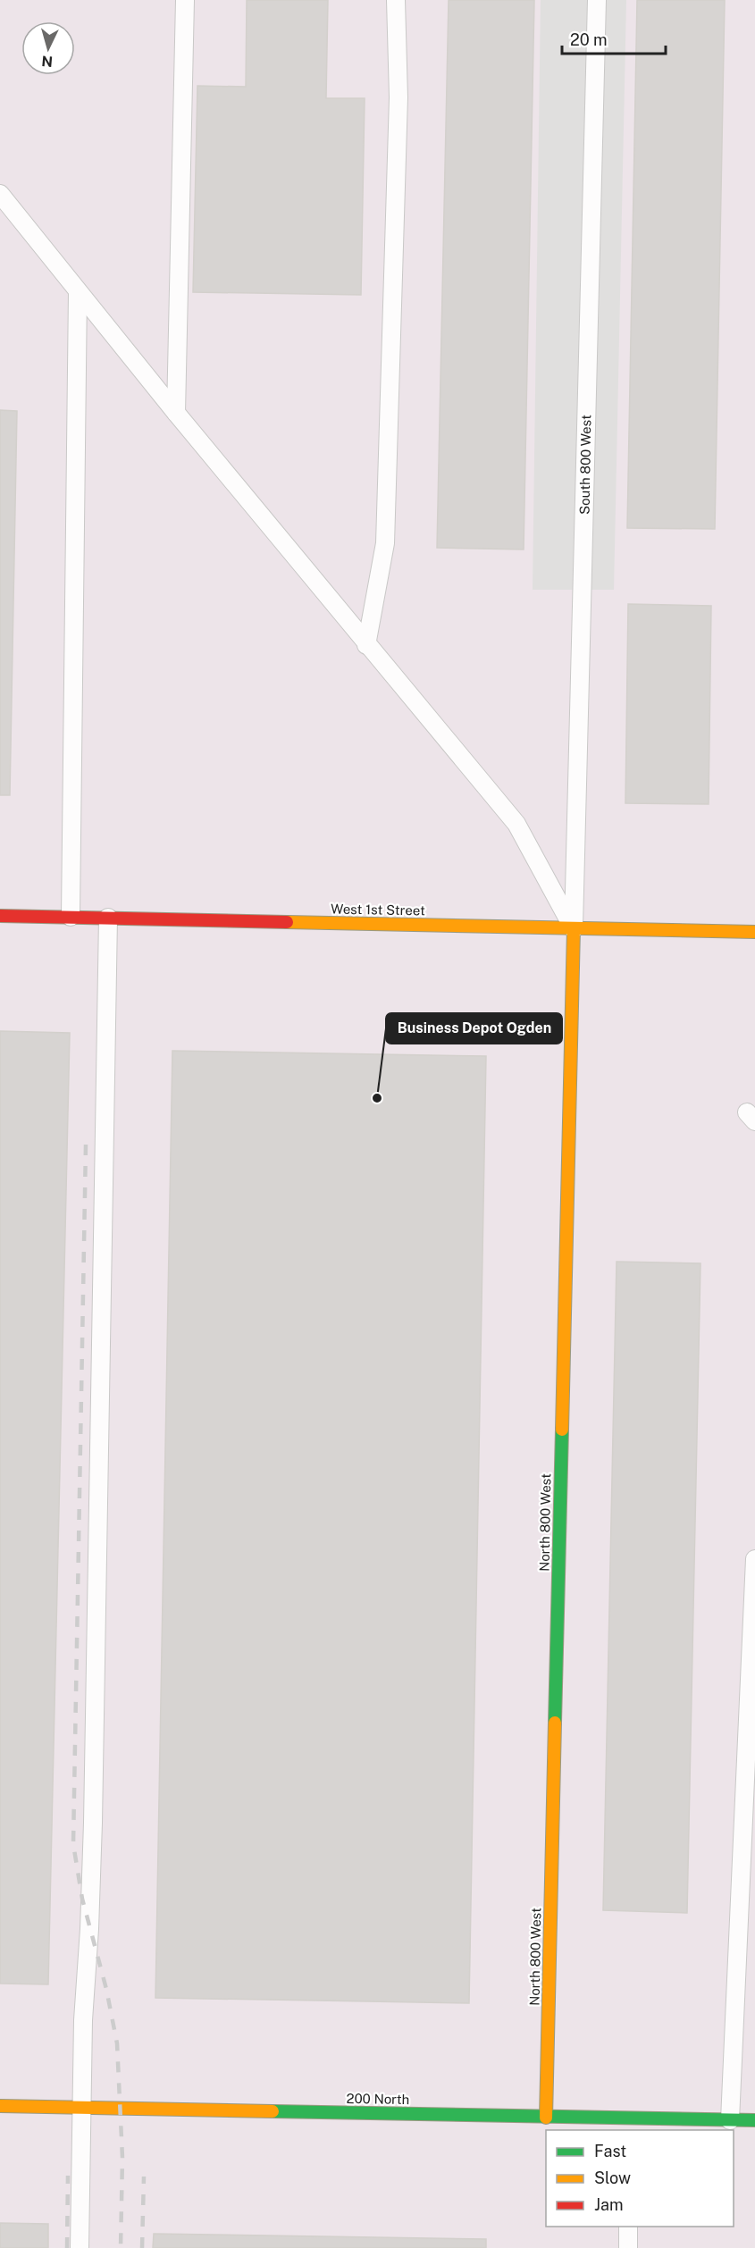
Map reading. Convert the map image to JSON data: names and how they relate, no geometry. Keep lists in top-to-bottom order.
{
  "streets": {
    "street": ["West 1st Street", "North 800 West", "200 North"],
    "lane": ["South 800 West"]
  },
  "crossings": [
    ["South 800 West", "West 1st Street"],
    ["South 800 West", "North 800 West"],
    ["West 1st Street", "North 800 West"],
    ["North 800 West", "200 North"]
  ],
  "places": ["Business Depot Ogden"],
  "legend": ["Fast", "Slow", "Jam"],
  "scale_bar": "20 m",
  "north": "bottom"
}
